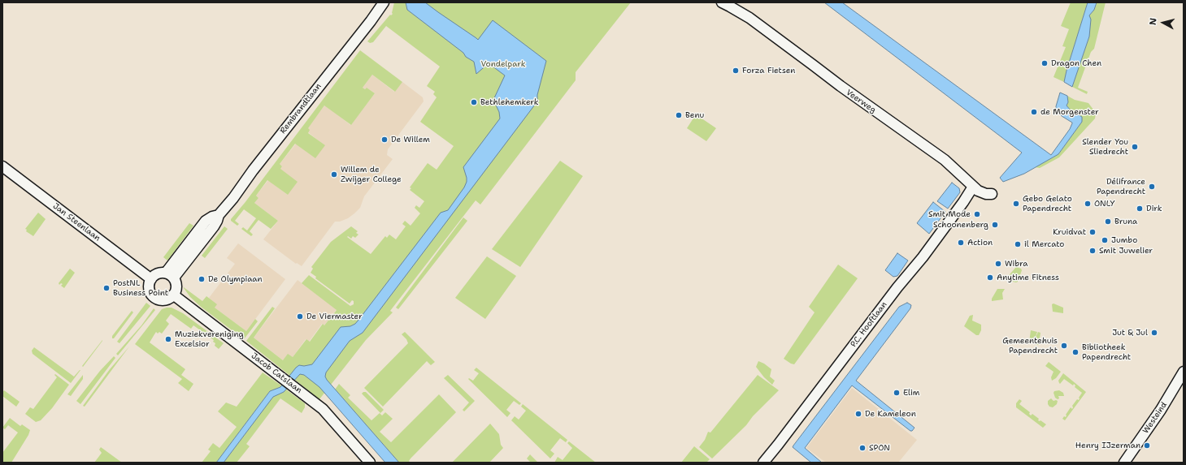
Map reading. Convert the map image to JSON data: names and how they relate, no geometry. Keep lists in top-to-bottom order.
{
  "streets": {
    "street": [
      "Veerweg",
      "Rembrandtlaan",
      "Jan Steenlaan",
      "P.C. Hooftlaan",
      "Jacob Catslaan",
      "Westeind"
    ]
  },
  "crossings": [
    ["Veerweg", "P.C. Hooftlaan"],
    ["Rembrandtlaan", "Jan Steenlaan"],
    ["Rembrandtlaan", "Jacob Catslaan"],
    ["Jan Steenlaan", "Jacob Catslaan"]
  ],
  "parks": ["Vondelpark"],
  "places": [
    "Dragon Chen",
    "Forza Fietsen",
    "Bethlehemkerk",
    "de Morgenster",
    "Benu",
    "De Willem",
    "Slender You Sliedrecht",
    "Willem de Zwijger College",
    "Délifrance Papendrecht",
    "Gebo Gelato Papendrecht",
    "ONLY",
    "Dirk",
    "Smit Mode",
    "Bruna",
    "Schoonenberg",
    "Kruidvat",
    "Jumbo",
    "Action",
    "il Mercato",
    "Smit Juwelier",
    "Wibra",
    "Anytime Fitness",
    "De Olympiaan",
    "PostNL Business Point",
    "De Viermaster",
    "Jut & Jul",
    "Muziekvereniging Excelsior",
    "Gemeentehuis Papendrecht",
    "Bibliotheek Papendrecht",
    "Elim",
    "De Kameleon",
    "Henry IJzerman",
    "SPON"
  ],
  "north": "left"
}
